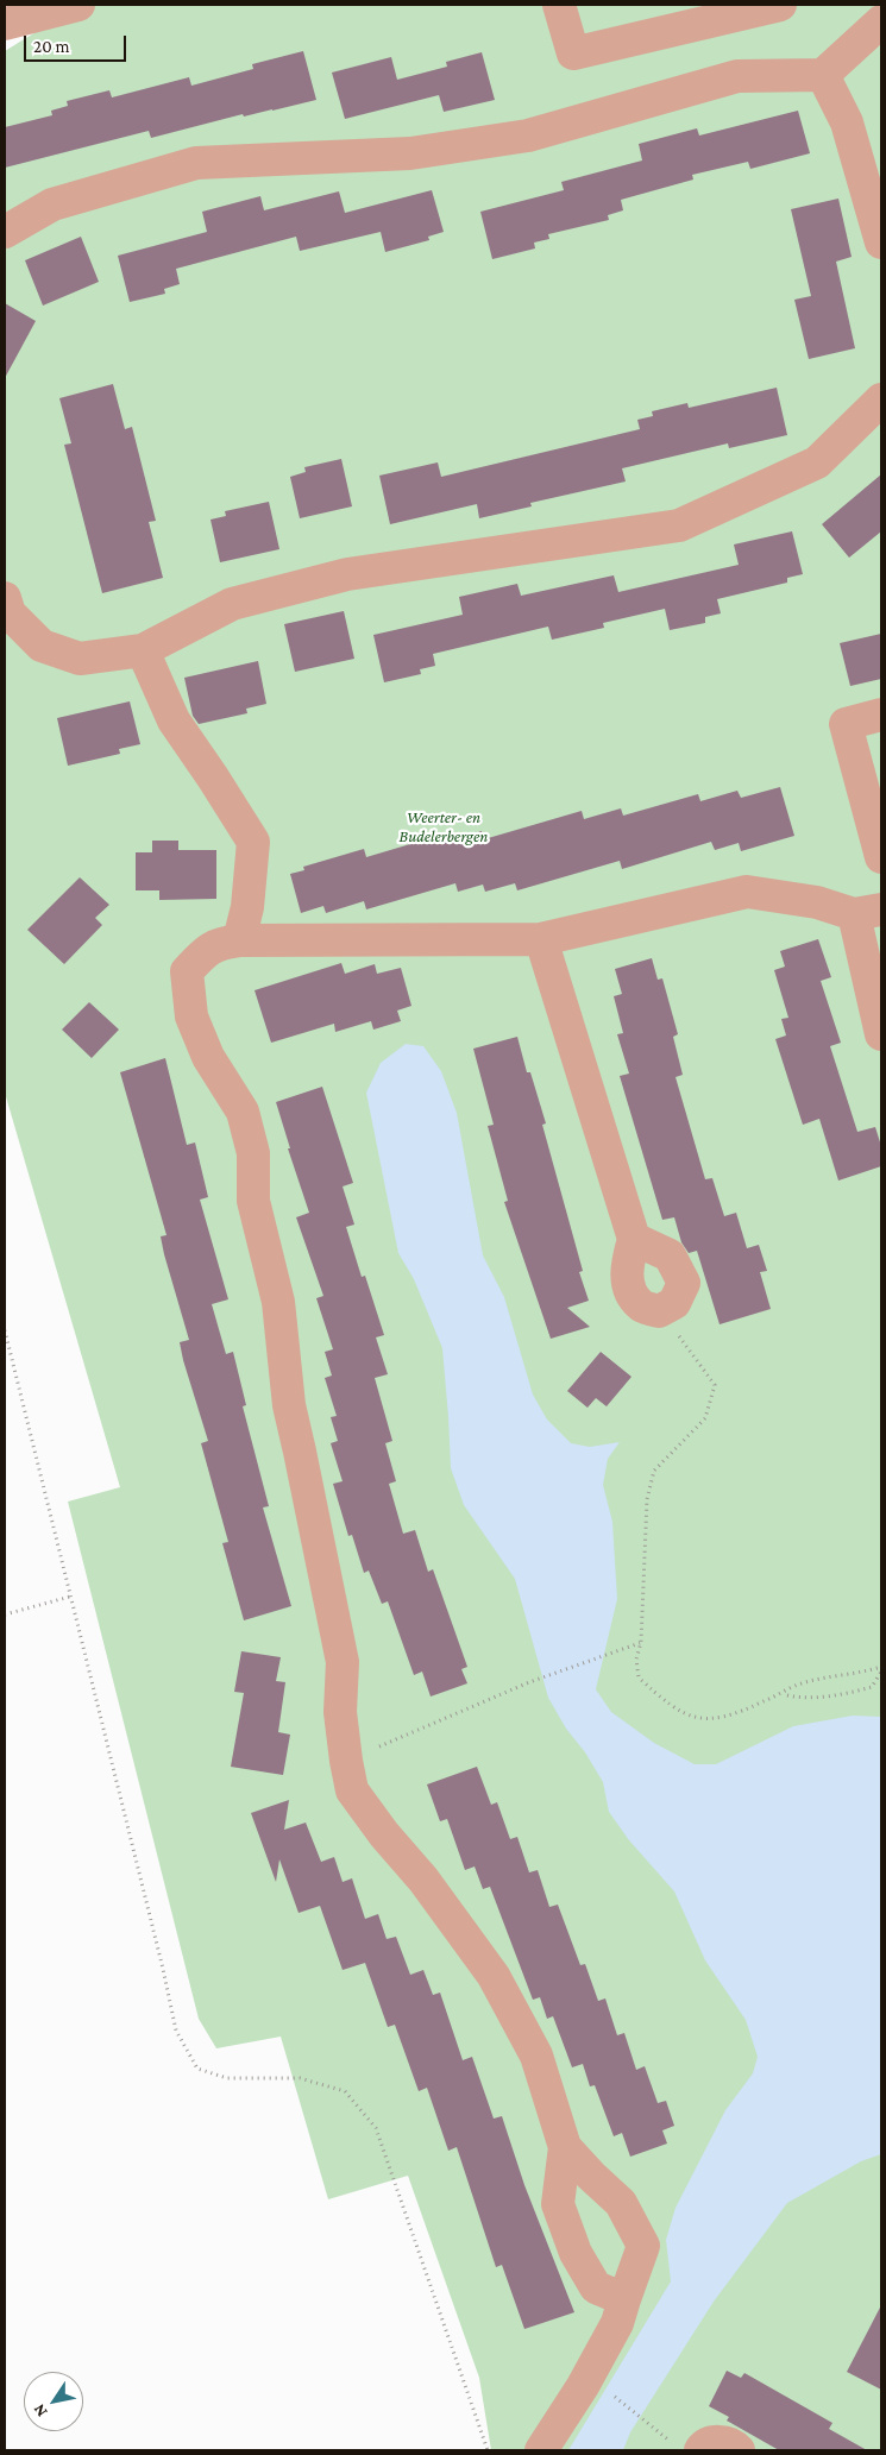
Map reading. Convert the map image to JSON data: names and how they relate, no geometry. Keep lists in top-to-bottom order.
{
  "parks": ["Weerter- en Budelerbergen"],
  "scale_bar": "20 m",
  "north": "bottom left"
}
